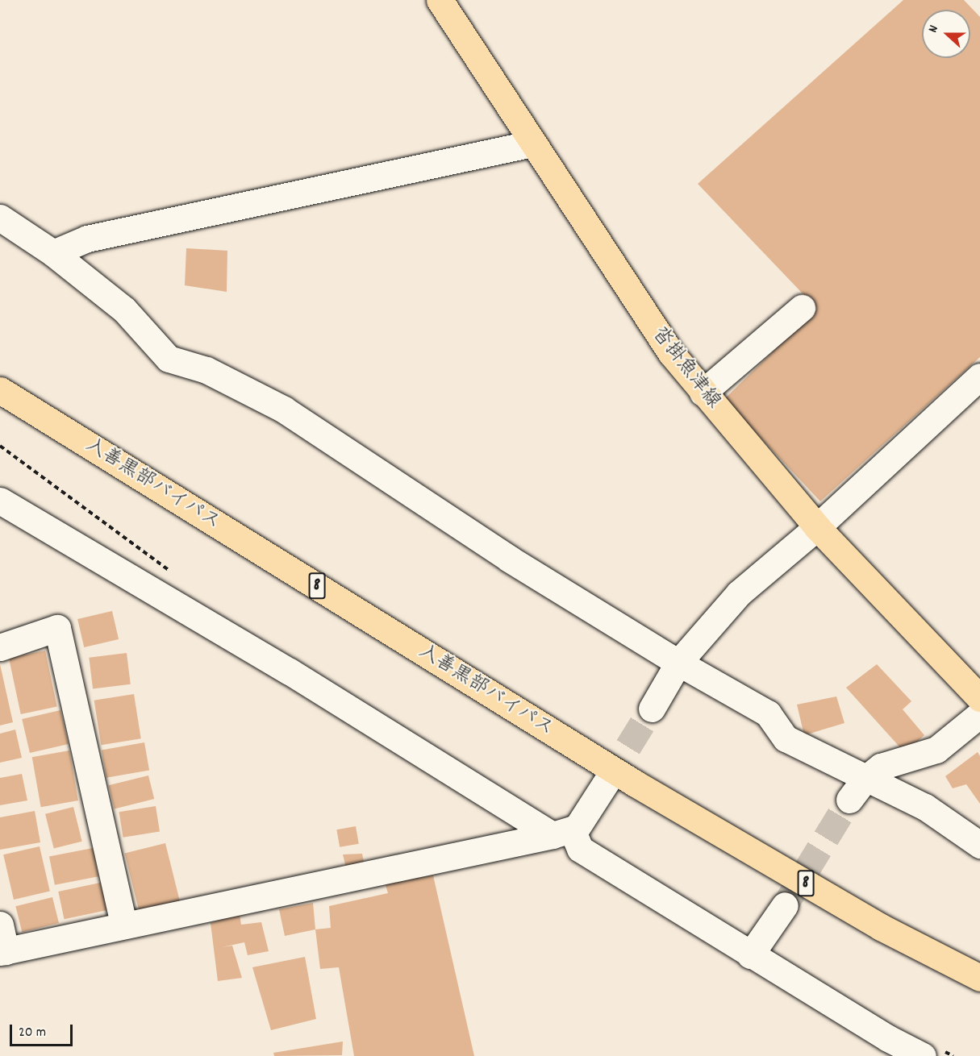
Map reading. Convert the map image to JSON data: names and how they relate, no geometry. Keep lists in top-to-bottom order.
{
  "streets": {
    "main road": ["沓掛魚津線", "入善黒部バイパス", "8"]
  },
  "scale_bar": "20 m",
  "north": "left"
}
